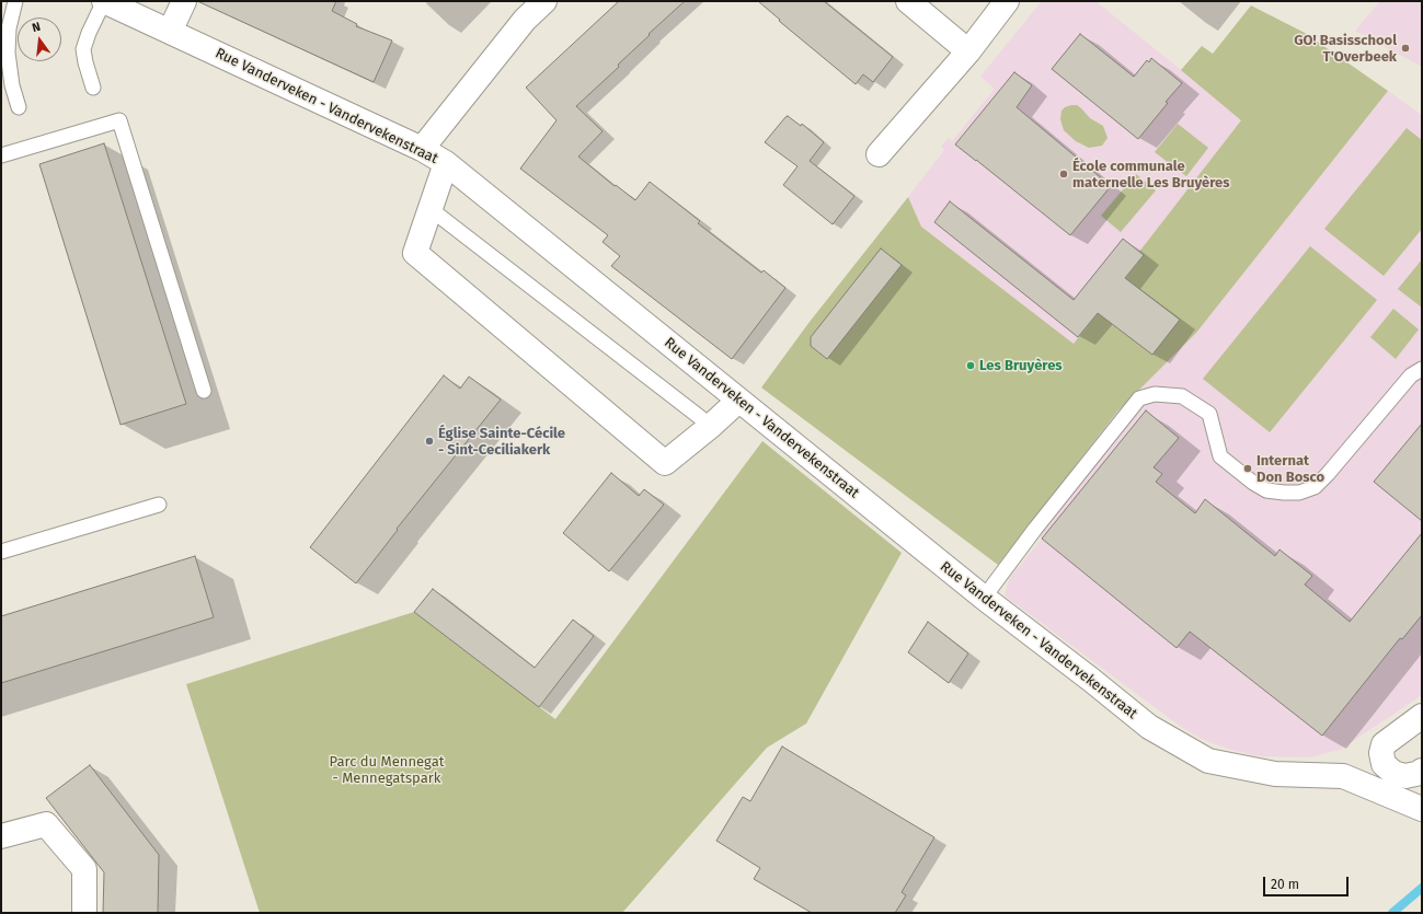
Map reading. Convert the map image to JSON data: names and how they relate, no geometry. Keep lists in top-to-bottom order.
{
  "streets": {
    "street": ["Rue Vanderveken - Vandervekenstraat"]
  },
  "parks": ["Parc du Mennegat - Mennegatspark"],
  "places": [
    "GO! Basisschool T'Overbeek",
    "École communale maternelle Les Bruyères",
    "Les Bruyères",
    "Église Sainte-Cécile - Sint-Ceciliakerk",
    "Internat Don Bosco"
  ],
  "scale_bar": "20 m",
  "north": "top"
}
